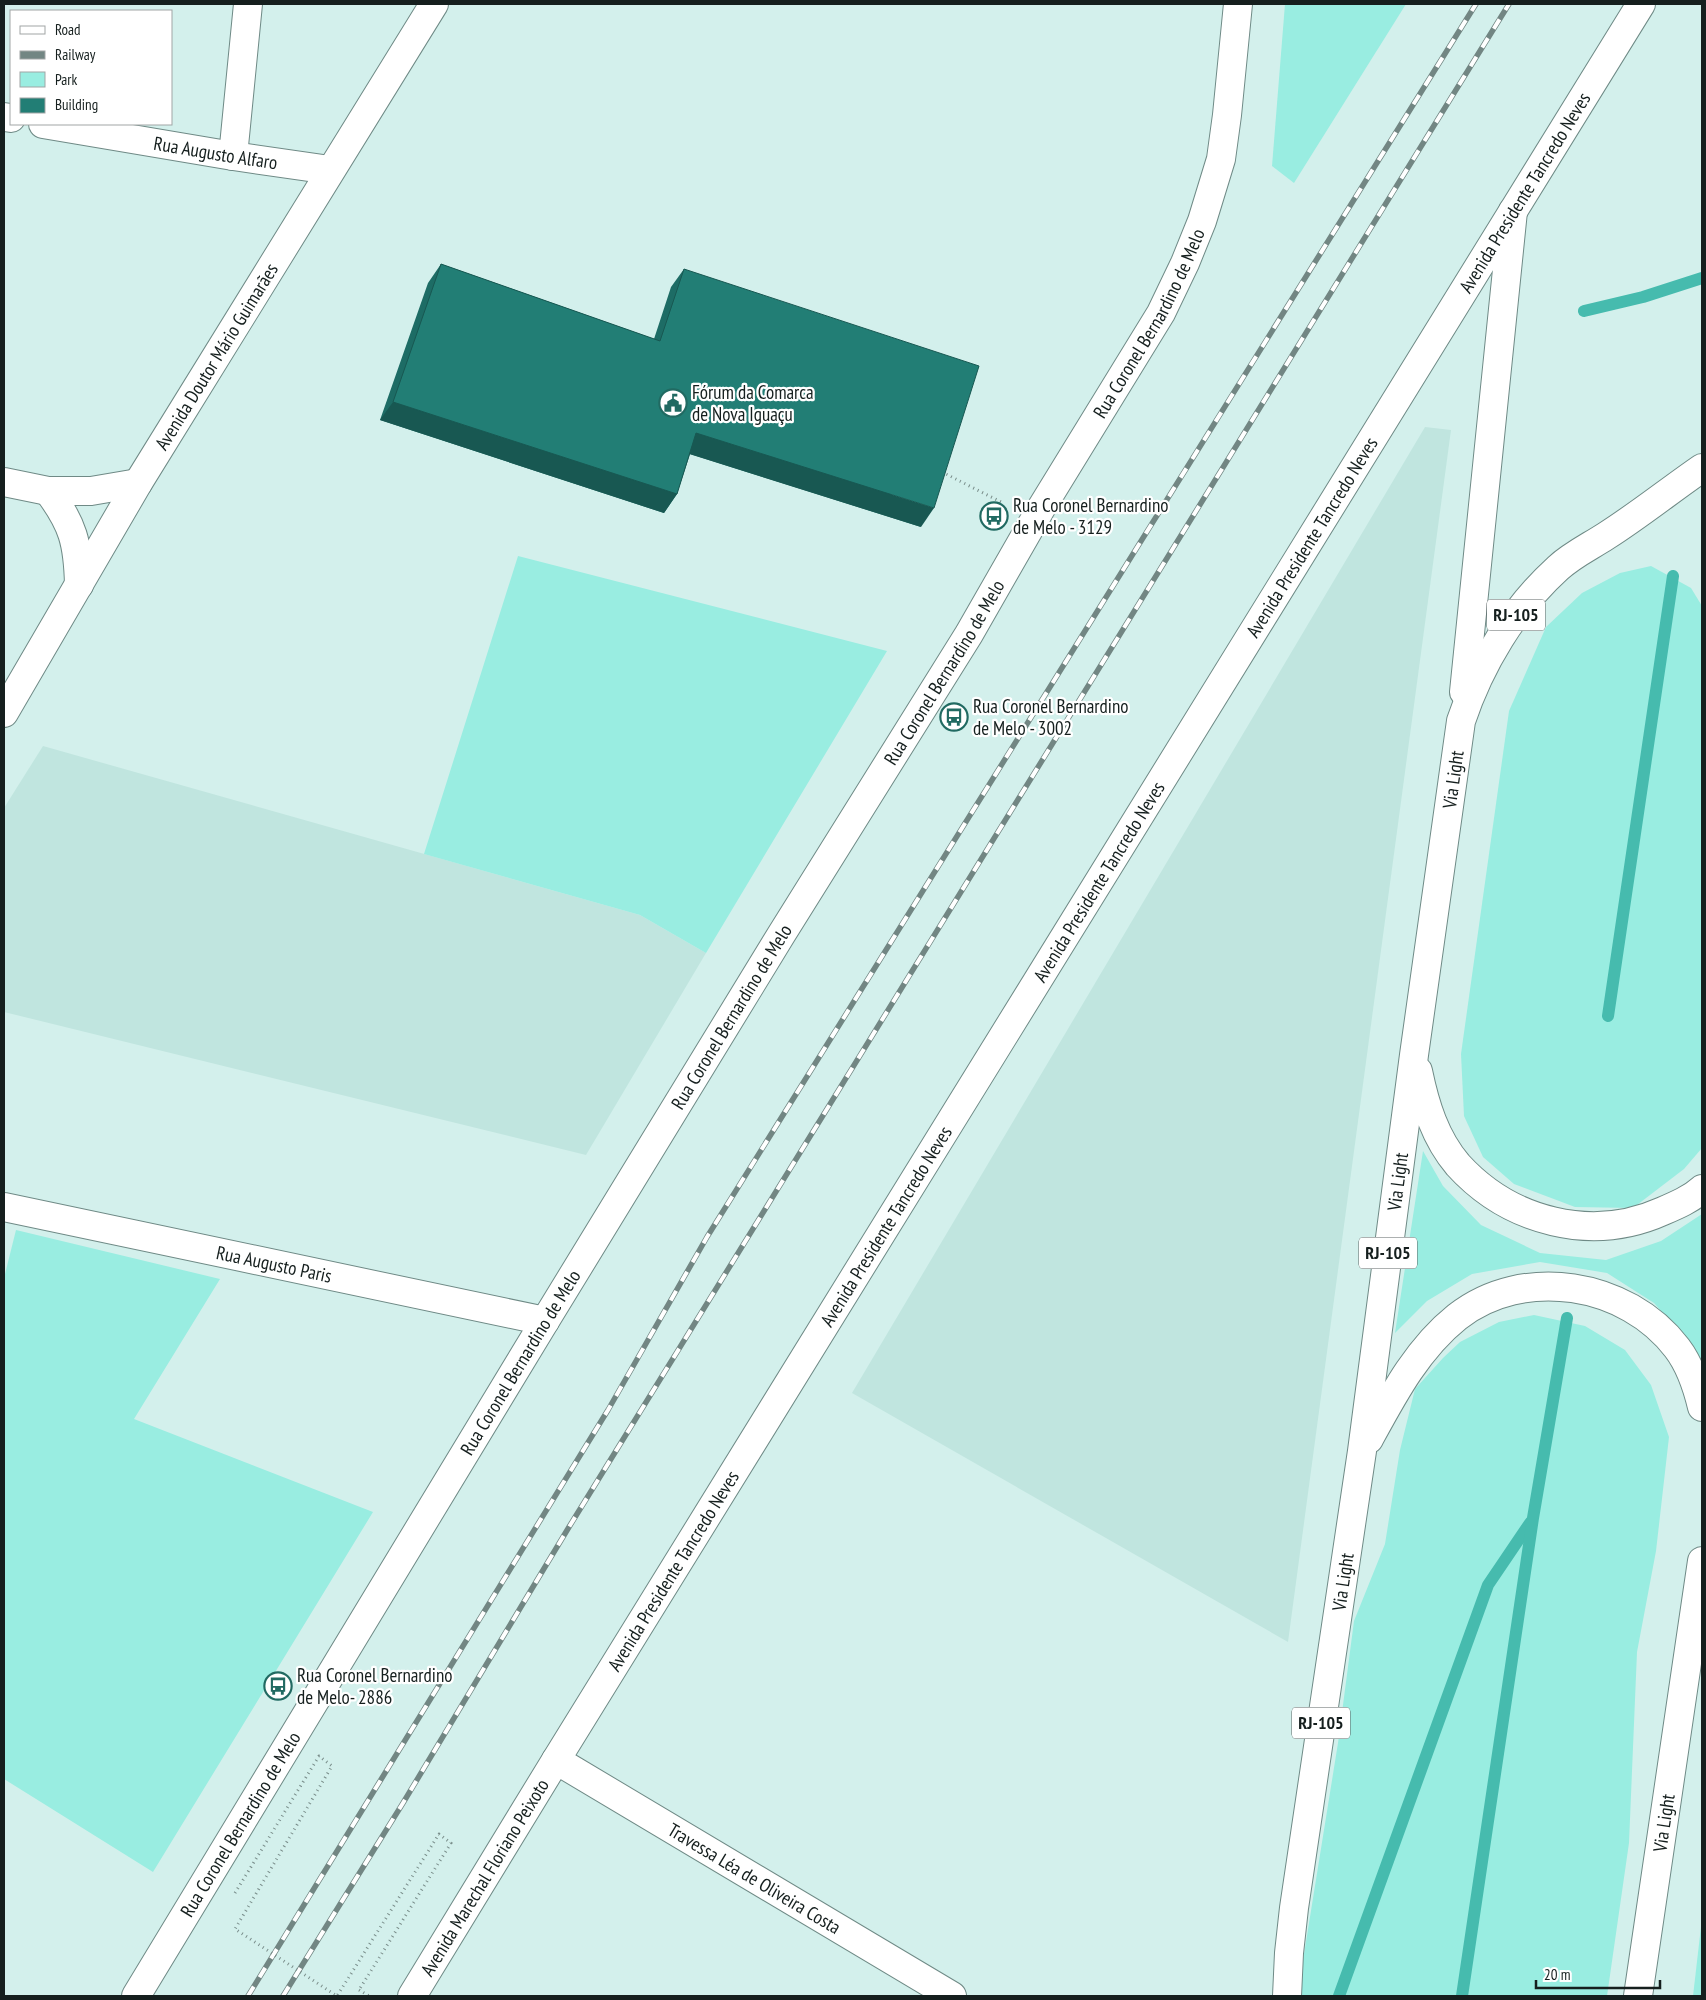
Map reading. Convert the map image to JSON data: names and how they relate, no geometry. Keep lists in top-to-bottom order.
{
  "streets": {
    "main road": [
      "Rua Augusto Alfaro",
      "Avenida Presidente Tancredo Neves",
      "Rua Coronel Bernardino de Melo",
      "Avenida Doutor Mário Guimarães",
      "RJ-105",
      "Via Light",
      "Rua Augusto Paris",
      "Avenida Marechal Floriano Peixoto",
      "Travessa Léa de Oliveira Costa"
    ]
  },
  "crossings": [
    ["Rua Augusto Alfaro", "Avenida Doutor Mário Guimarães"],
    ["Avenida Presidente Tancredo Neves", "Avenida Marechal Floriano Peixoto"],
    ["Avenida Presidente Tancredo Neves", "Travessa Léa de Oliveira Costa"],
    ["Rua Coronel Bernardino de Melo", "Rua Augusto Paris"],
    ["Avenida Marechal Floriano Peixoto", "Travessa Léa de Oliveira Costa"]
  ],
  "places": {
    "public building": ["Fórum da Comarca de Nova Iguaçu"],
    "bus stop": ["Rua Coronel Bernardino de Melo - 3129", "Rua Coronel Bernardino de Melo - 3002", "Rua Coronel Bernardino de Melo- 2886"]
  },
  "legend": [
    "Road",
    "Railway",
    "Park",
    "Building"
  ],
  "scale_bar": "20 m"
}
